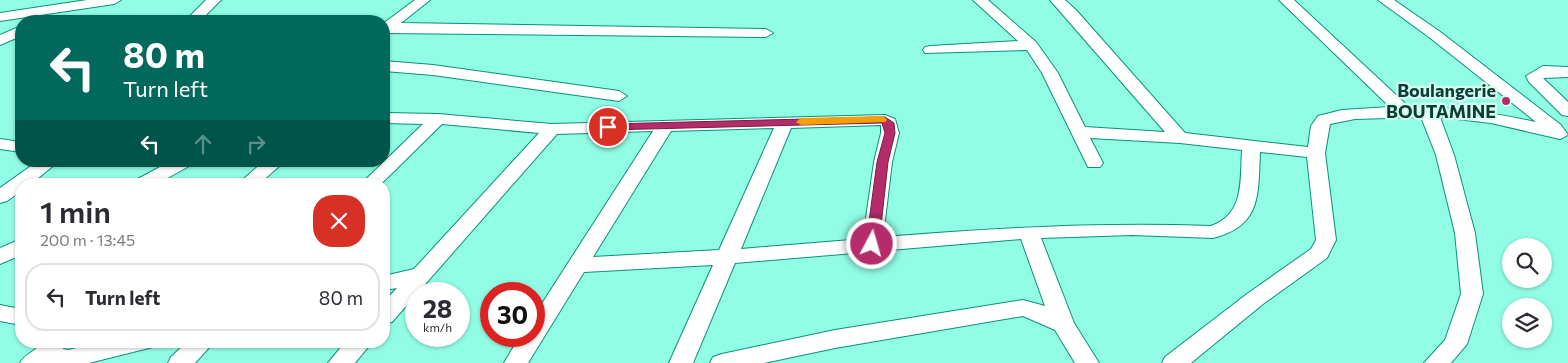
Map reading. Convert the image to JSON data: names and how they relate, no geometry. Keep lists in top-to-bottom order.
{
  "places": ["Boulangerie BOUTAMINE"],
  "page": {
    "turn": ["80 m", "Turn left"],
    "heading": ["1 min", "200 m · 13:45"],
    "list": [
      {
        "name": "Turn left",
        "value": "80 m"
      }
    ],
    "speed": "28 km/h",
    "limit": "30"
  }
}
